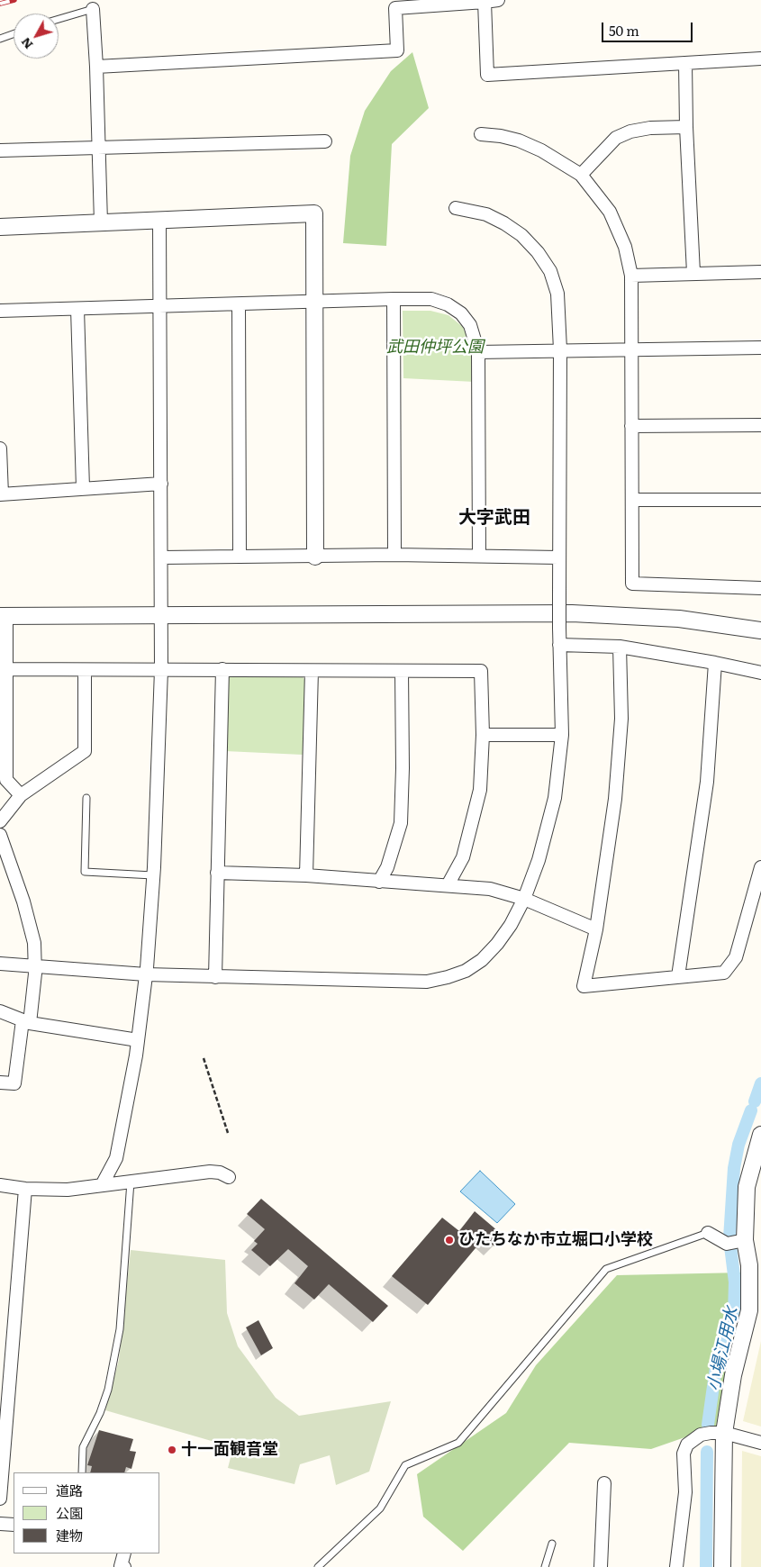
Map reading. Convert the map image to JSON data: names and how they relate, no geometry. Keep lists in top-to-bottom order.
{
  "districts": ["大字武田"],
  "water": ["小場江用水"],
  "parks": ["武田仲坪公園"],
  "places": ["ひたちなか市立堀口小学校", "十一面観音堂"],
  "legend": ["道路", "公園", "建物"],
  "scale_bar": "50 m",
  "north": "bottom left"
}
